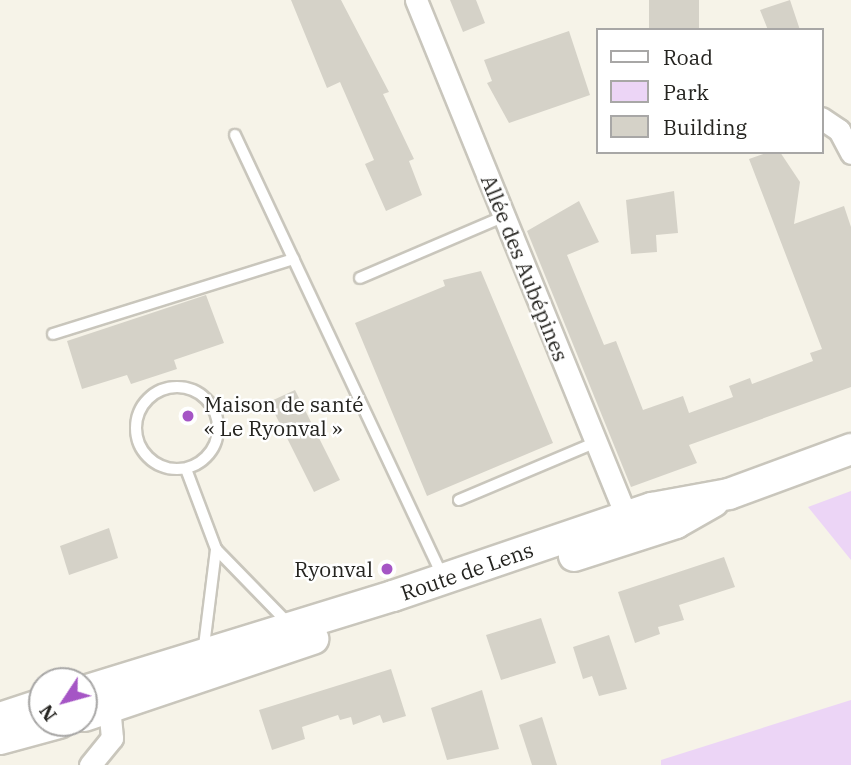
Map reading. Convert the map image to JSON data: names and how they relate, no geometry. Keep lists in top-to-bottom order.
{
  "streets": {
    "main road": ["Route de Lens"],
    "street": ["Allée des Aubépines"]
  },
  "crossings": [
    ["Allée des Aubépines", "Route de Lens"]
  ],
  "places": ["Maison de santé « Le Ryonval »", "Ryonval"],
  "legend": ["Road", "Park", "Building"],
  "north": "bottom left"
}
